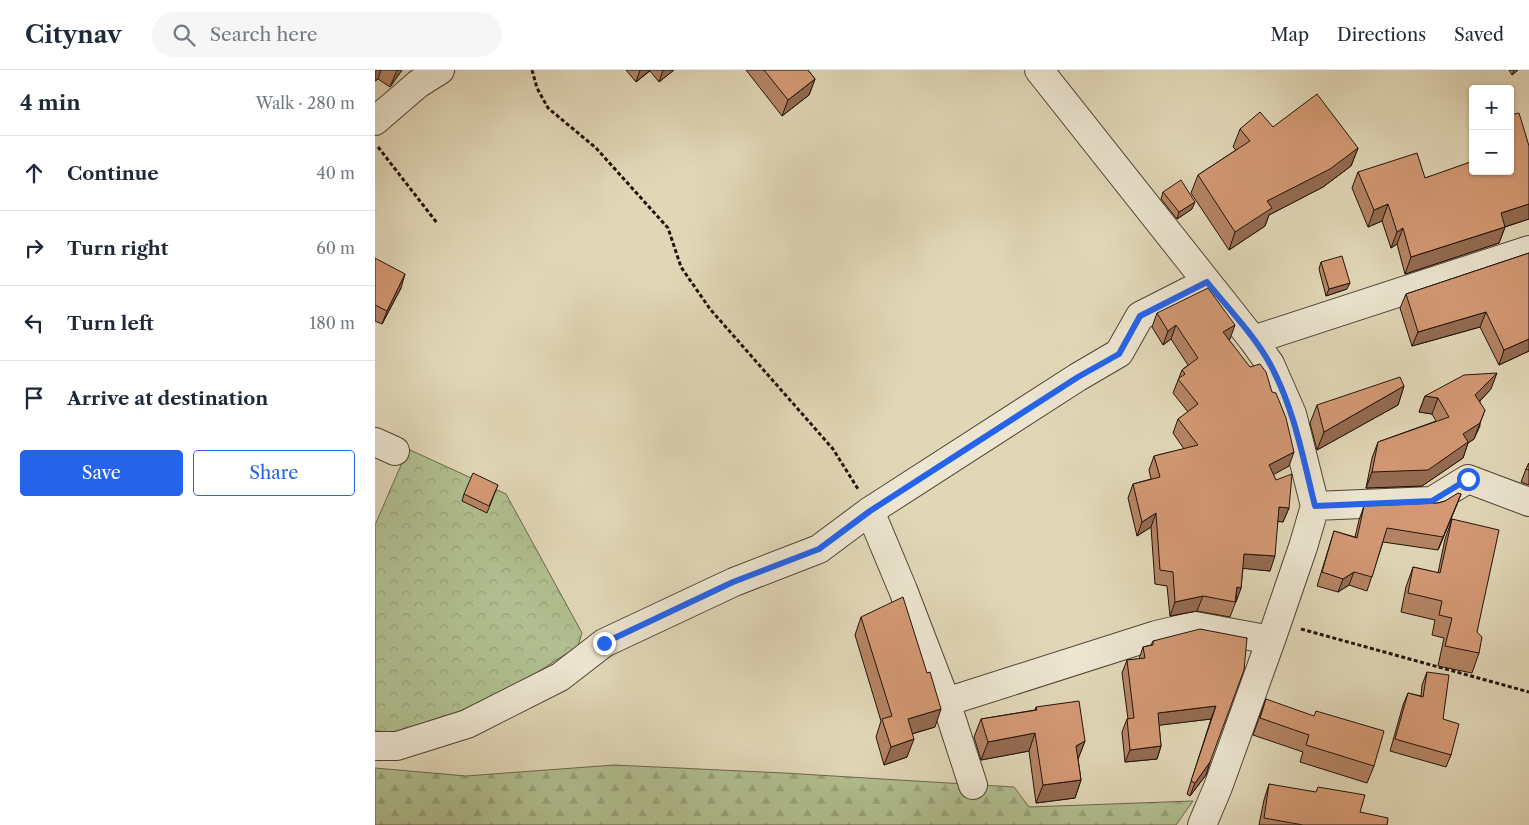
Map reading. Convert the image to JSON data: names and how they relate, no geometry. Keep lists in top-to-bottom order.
{
  "page": {
    "header": "Citynav",
    "search": "Search here",
    "nav": ["Map", "Directions", "Saved"],
    "heading": ["4 min", "Walk · 280 m"],
    "map_buttons": ["+", "−"],
    "list": [
      ["Continue", "40 m"],
      ["Turn right", "60 m"],
      ["Turn left", "180 m"],
      "Arrive at destination"
    ],
    "buttons": ["Save", "Share"]
  }
}
